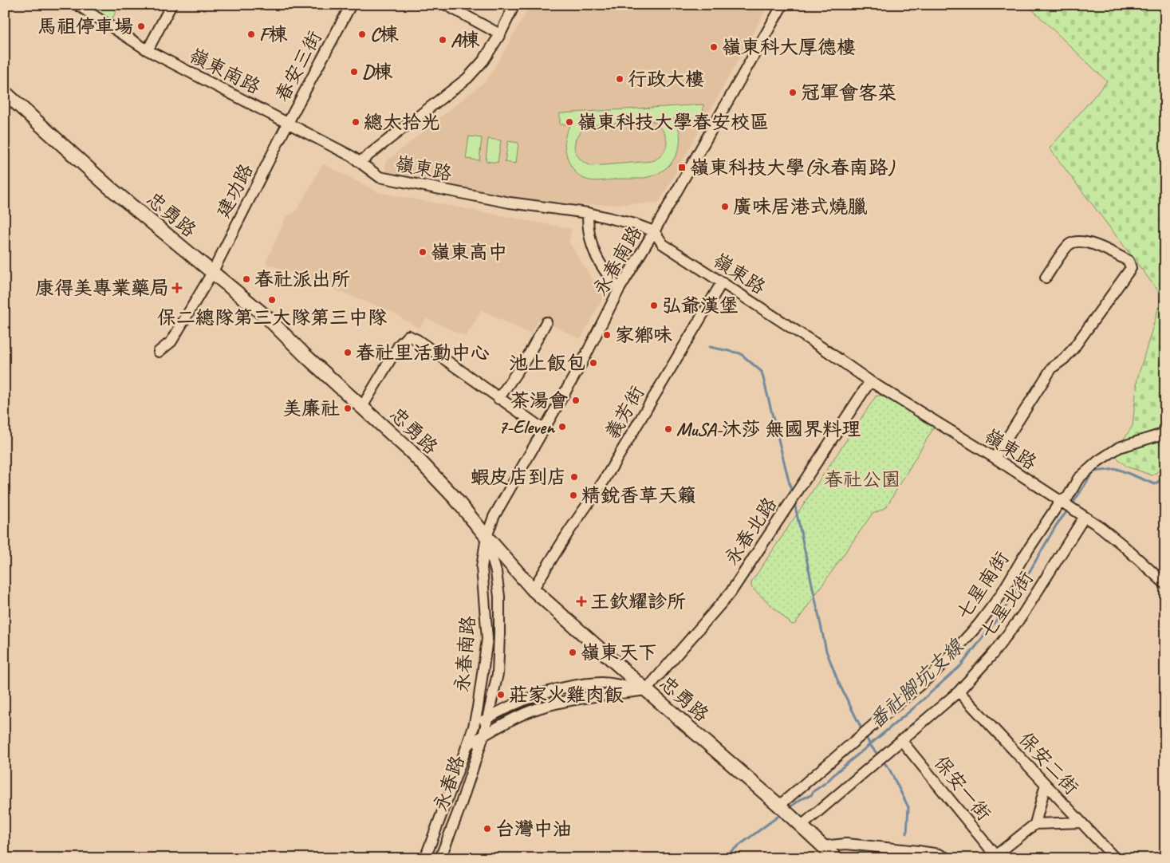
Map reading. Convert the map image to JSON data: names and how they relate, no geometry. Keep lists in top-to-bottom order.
{
  "streets": {
    "main road": ["忠勇路"],
    "street": [
      "春安三街",
      "嶺東南路",
      "嶺東路",
      "建功路",
      "永春南路",
      "義芳街",
      "永春北路",
      "七星南街",
      "七星北街",
      "保安二街",
      "永春路",
      "保安一街"
    ]
  },
  "crossings": [
    ["春安三街", "嶺東南路"],
    ["春安三街", "建功路"],
    ["嶺東南路", "嶺東路"],
    ["嶺東南路", "建功路"],
    ["嶺東路", "永春南路"],
    ["嶺東路", "義芳街"],
    ["嶺東路", "永春北路"],
    ["嶺東路", "七星南街"],
    ["嶺東路", "七星北街"],
    ["建功路", "忠勇路"],
    ["忠勇路", "永春南路"],
    ["忠勇路", "義芳街"],
    ["忠勇路", "永春北路"],
    ["忠勇路", "七星南街"],
    ["忠勇路", "七星北街"],
    ["永春南路", "永春路"],
    ["七星北街", "保安二街"],
    ["七星北街", "保安一街"]
  ],
  "water": ["番社腳坑支線"],
  "parks": ["春社公園"],
  "places": {
    "other": [
      "馬祖停車場",
      "F棟",
      "C棟",
      "A棟",
      "嶺東科大厚德樓",
      "D棟",
      "行政大樓",
      "冠軍會客菜",
      "總太拾光",
      "嶺東科技大學春安校區",
      "廣味居港式燒臘",
      "嶺東高中",
      "春社派出所",
      "保二總隊第三大隊第三中隊",
      "弘爺漢堡",
      "家鄉味",
      "春社里活動中心",
      "池上飯包",
      "茶湯會",
      "美廉社",
      "7-Eleven",
      "MuSA-沐莎 無國界料理",
      "蝦皮店到店",
      "精銳香草天籟",
      "嶺東天下",
      "莊家火雞肉飯",
      "台灣中油"
    ],
    "transit": ["嶺東科技大學(永春南路)"],
    "health": ["康得美專業藥局", "王欽耀診所"]
  }
}
